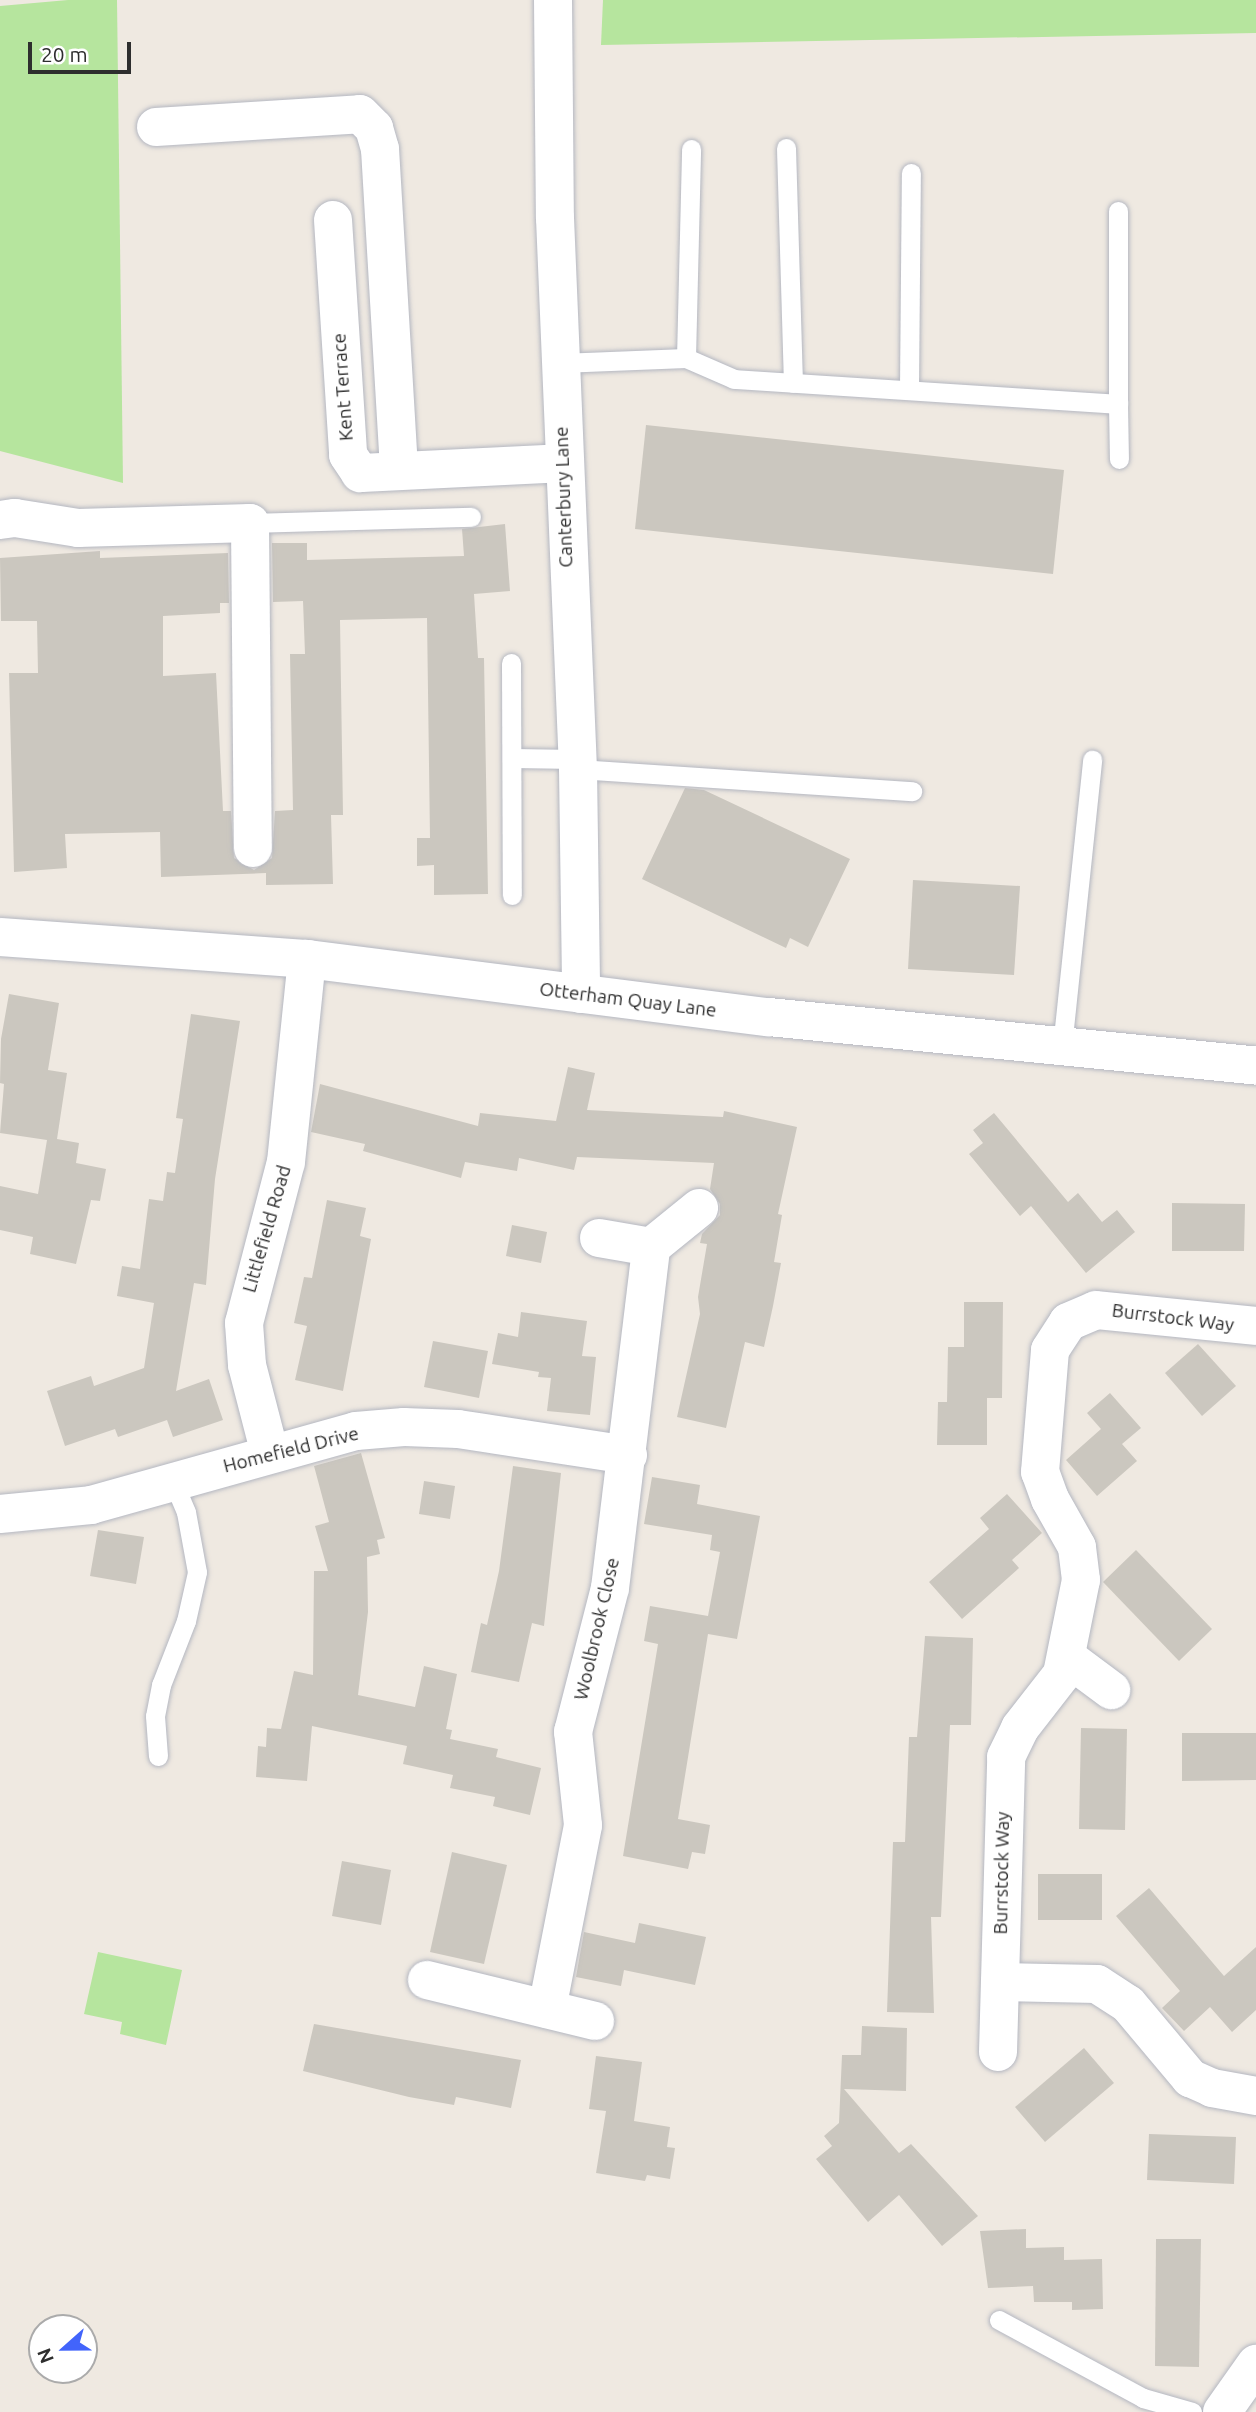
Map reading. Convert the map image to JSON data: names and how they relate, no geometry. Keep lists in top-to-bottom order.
{
  "streets": {
    "street": [
      "Kent Terrace",
      "Canterbury Lane",
      "Otterham Quay Lane",
      "Littlefield Road",
      "Burrstock Way",
      "Homefield Drive",
      "Woolbrook Close"
    ]
  },
  "crossings": [
    ["Kent Terrace", "Canterbury Lane"],
    ["Canterbury Lane", "Otterham Quay Lane"],
    ["Otterham Quay Lane", "Littlefield Road"],
    ["Littlefield Road", "Homefield Drive"],
    ["Homefield Drive", "Woolbrook Close"]
  ],
  "scale_bar": "20 m",
  "north": "left"
}
